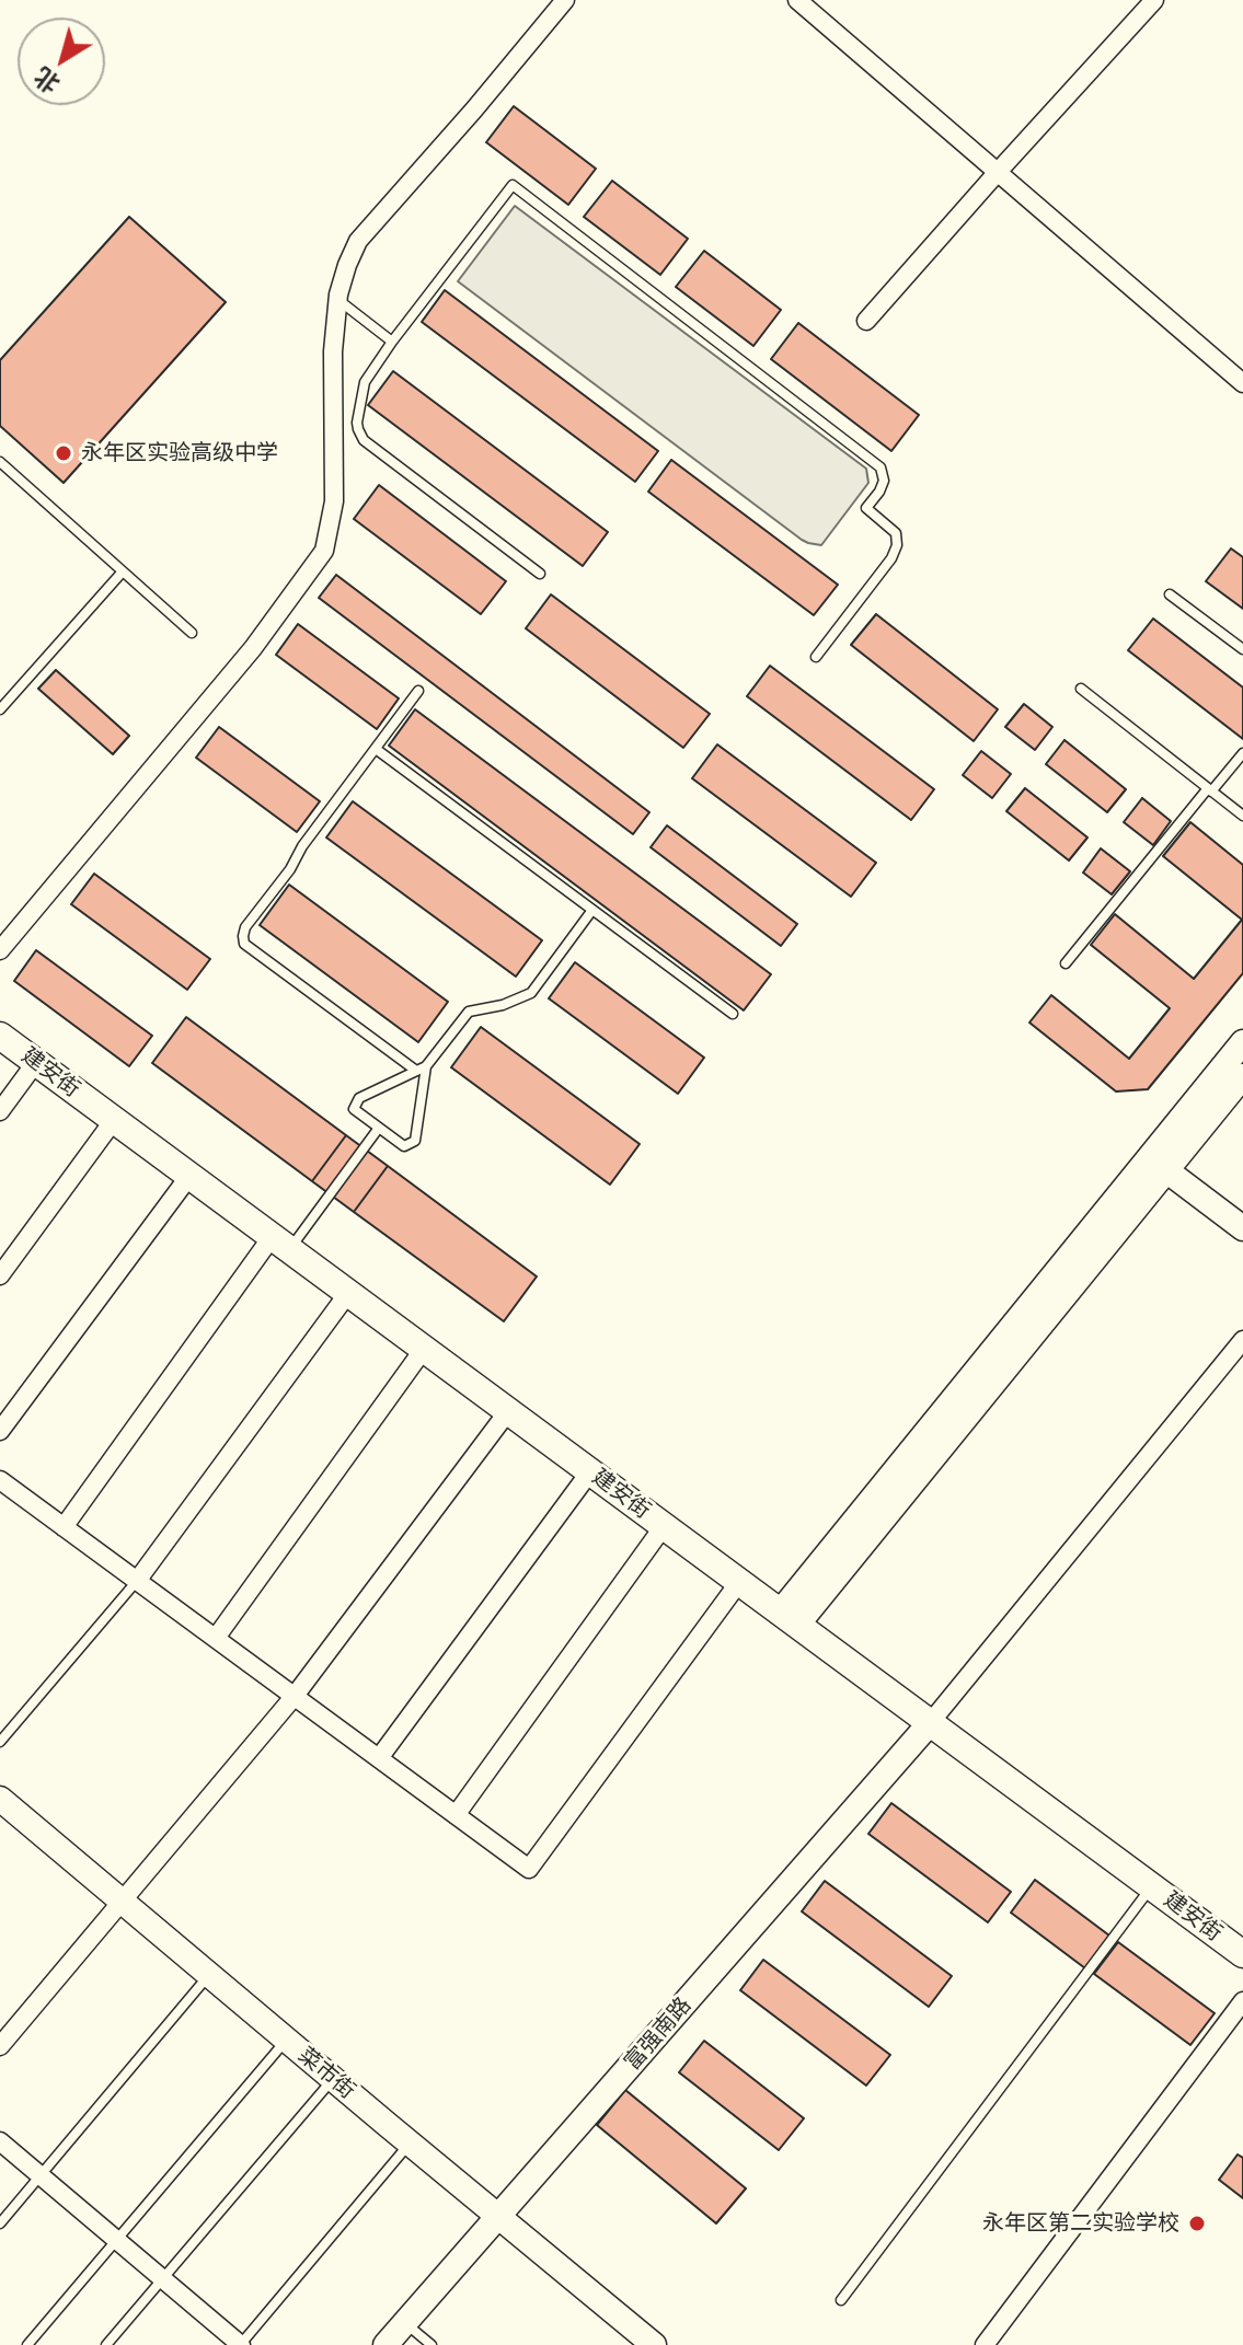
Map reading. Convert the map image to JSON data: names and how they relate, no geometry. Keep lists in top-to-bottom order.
{
  "streets": {
    "main road": ["建安街"],
    "street": ["富强南路", "菜市街"]
  },
  "crossings": [
    ["建安街", "富强南路"],
    ["富强南路", "菜市街"]
  ],
  "places": ["永年区实验高级中学", "永年区第二实验学校"],
  "north": "bottom left"
}
